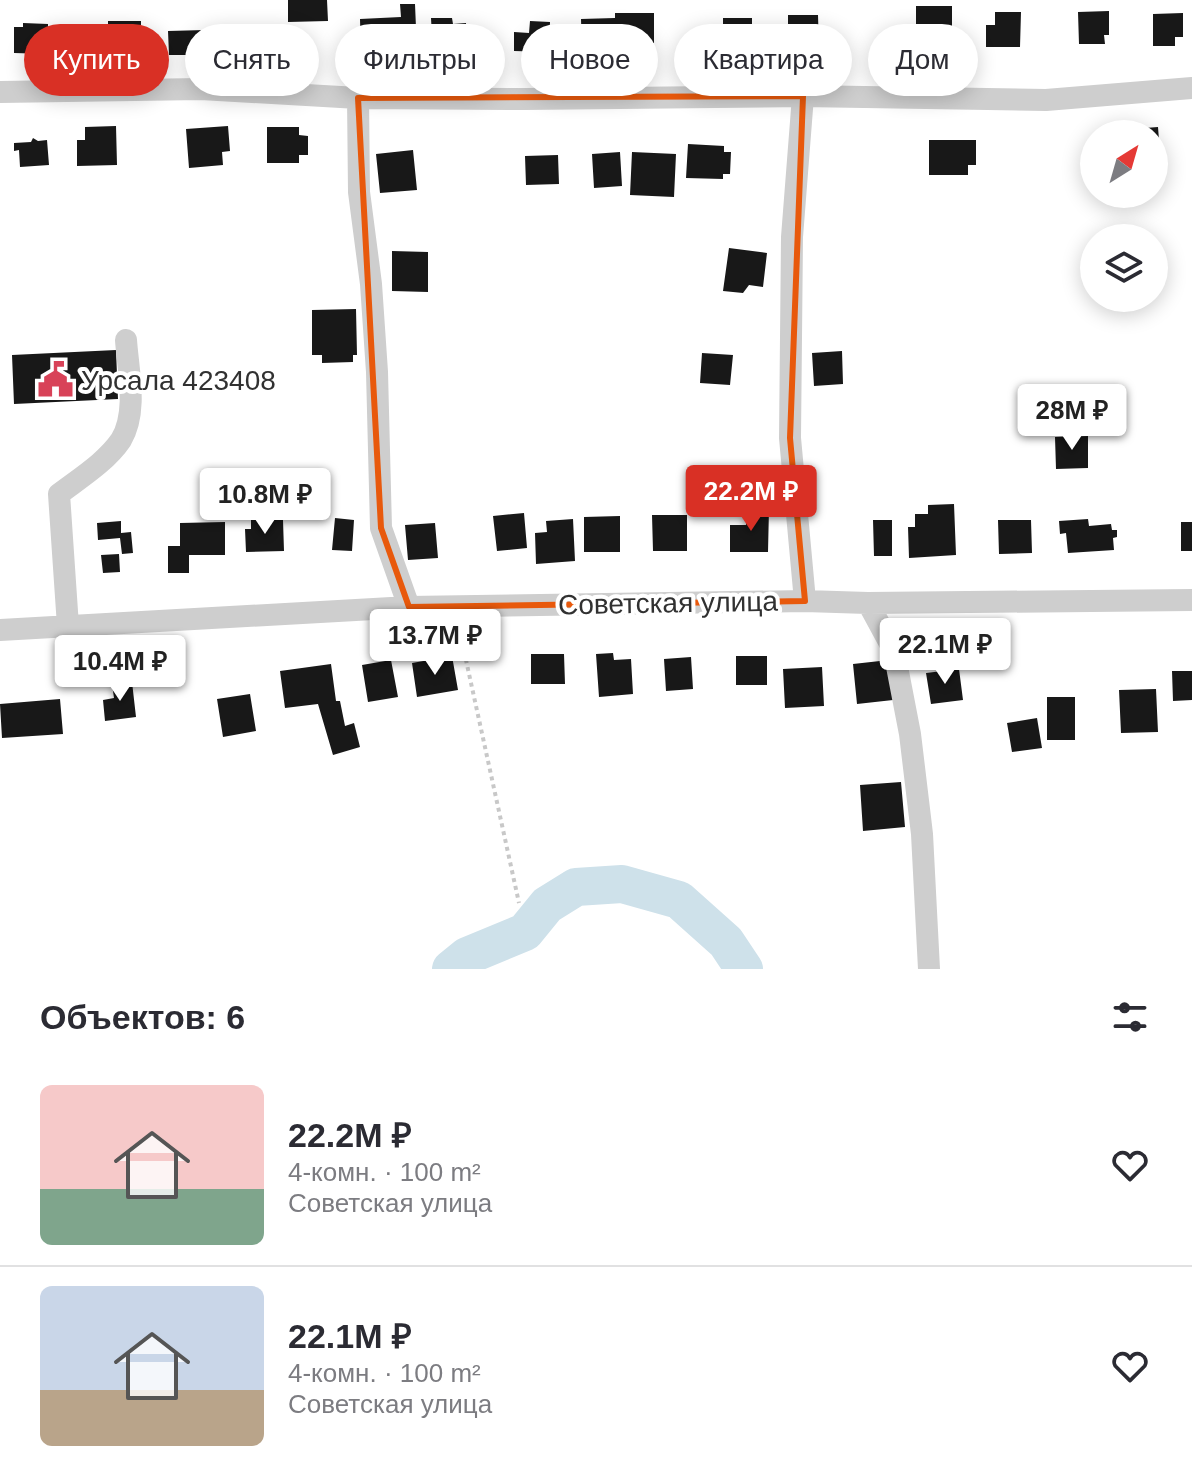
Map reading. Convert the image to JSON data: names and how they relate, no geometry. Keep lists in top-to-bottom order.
{
  "streets": {
    "street": ["Советская улица"]
  },
  "places": {
    "public building": ["Урсала 423408"]
  },
  "north": "top right",
  "page": {
    "chip": [
      "Купить",
      "Снять",
      "Фильтры",
      "Новое",
      "Квартира",
      "Дом"
    ],
    "price": [
      "28M ₽",
      "22.2M ₽",
      "10.8M ₽",
      "13.7M ₽",
      "22.1M ₽",
      "10.4M ₽"
    ],
    "heading": "Объектов: 6",
    "list": [
      {
        "name": "22.2M ₽",
        "note": "4-комн. · 100 m² · Советская улица"
      },
      {
        "name": "22.1M ₽",
        "note": "4-комн. · 100 m² · Советская улица"
      }
    ]
  }
}
